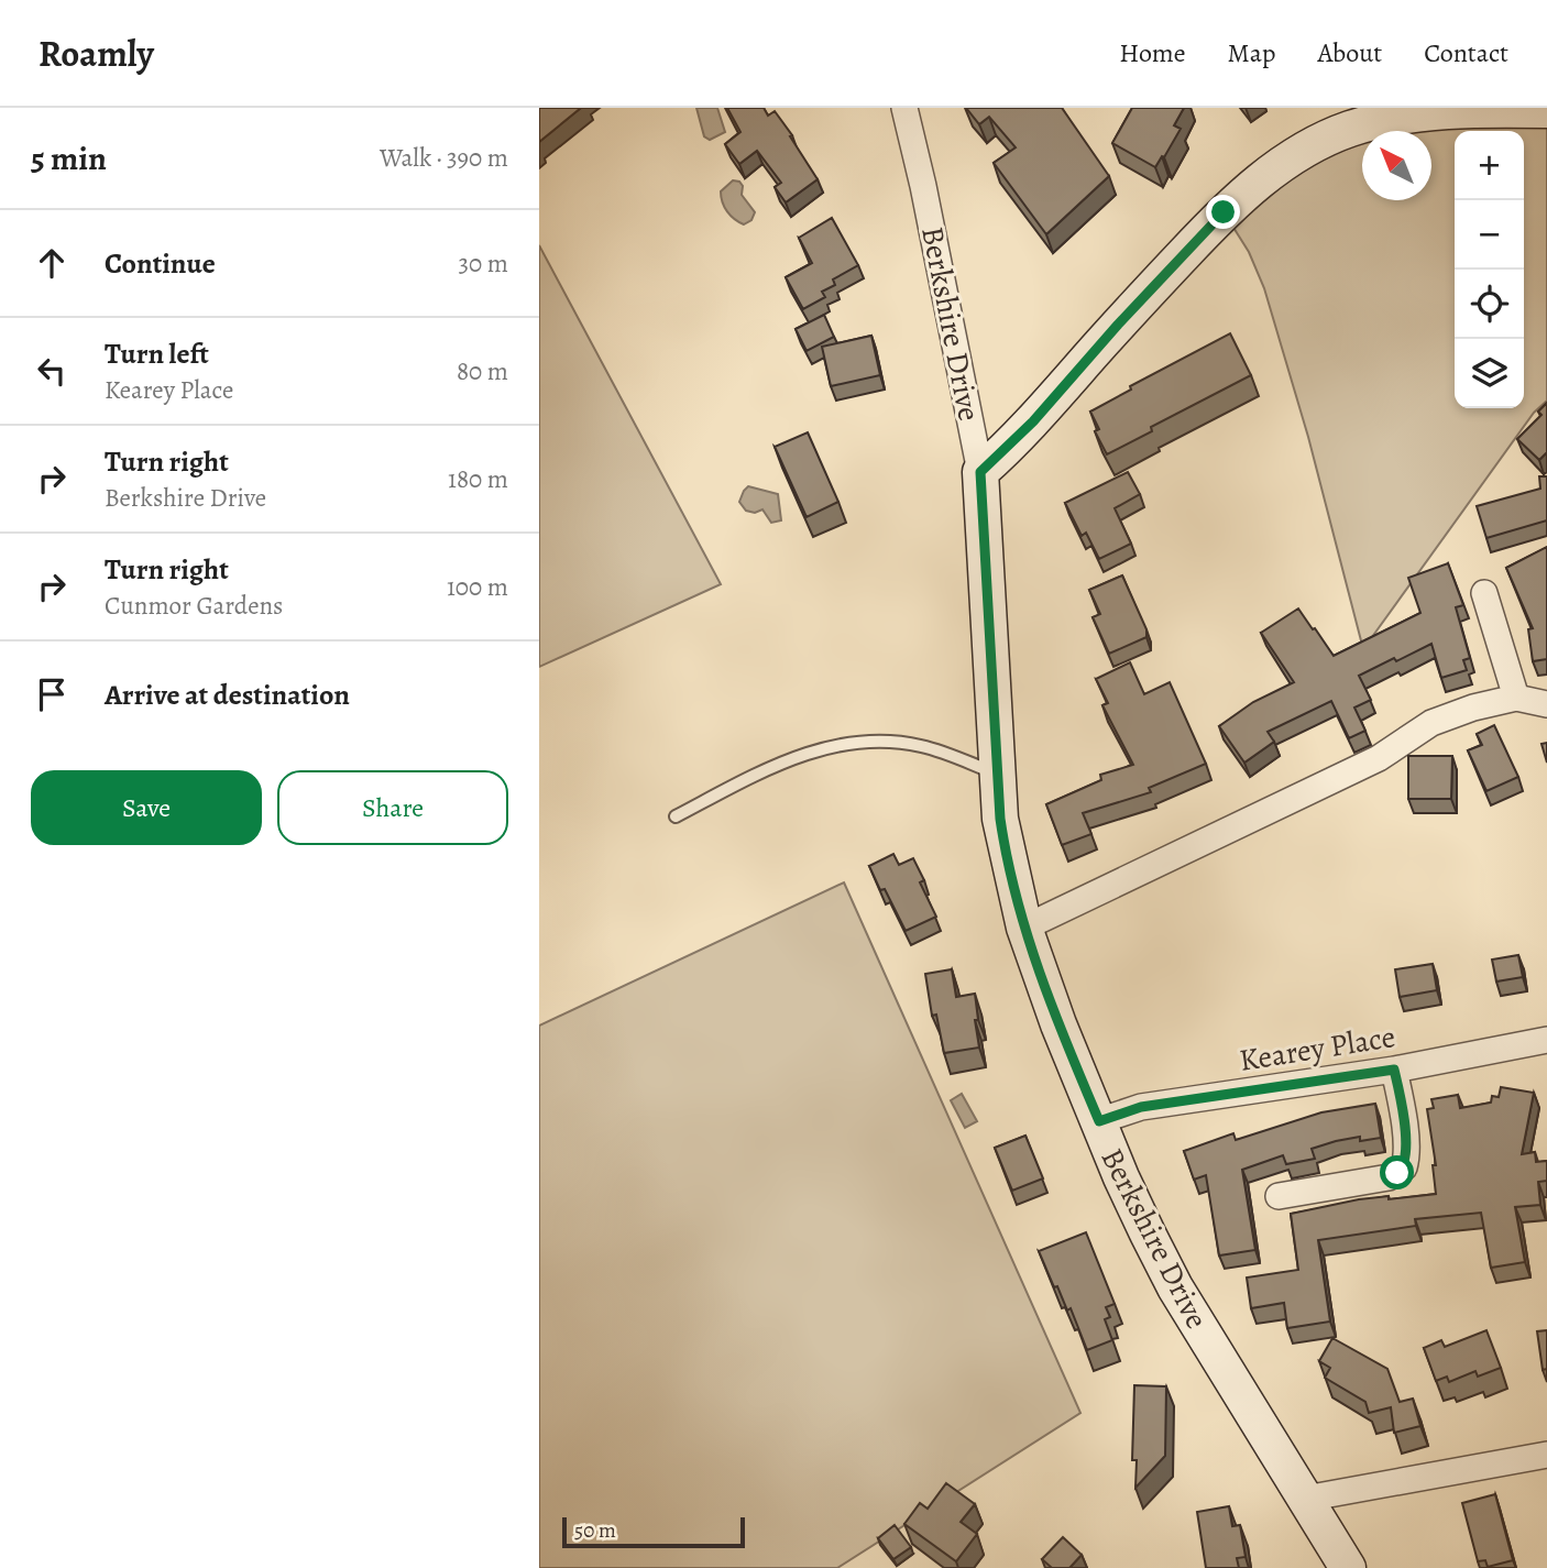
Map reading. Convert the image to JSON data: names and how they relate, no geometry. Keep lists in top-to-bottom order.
{
  "streets": {
    "street": ["Berkshire Drive", "Kearey Place"]
  },
  "crossings": [
    ["Berkshire Drive", "Kearey Place"]
  ],
  "scale_bar": "50 m",
  "north": "top left",
  "page": {
    "header": "Roamly",
    "nav": [
      "Home",
      "Map",
      "About",
      "Contact"
    ],
    "heading": ["5 min", "Walk · 390 m"],
    "map_buttons": ["+", "−"],
    "list": [
      ["Continue", "30 m"],
      ["Turn left", "Kearey Place", "80 m"],
      ["Turn right", "Berkshire Drive", "180 m"],
      ["Turn right", "Cunmor Gardens", "100 m"],
      "Arrive at destination"
    ],
    "buttons": ["Save", "Share"],
    "scale": "50 m"
  }
}
